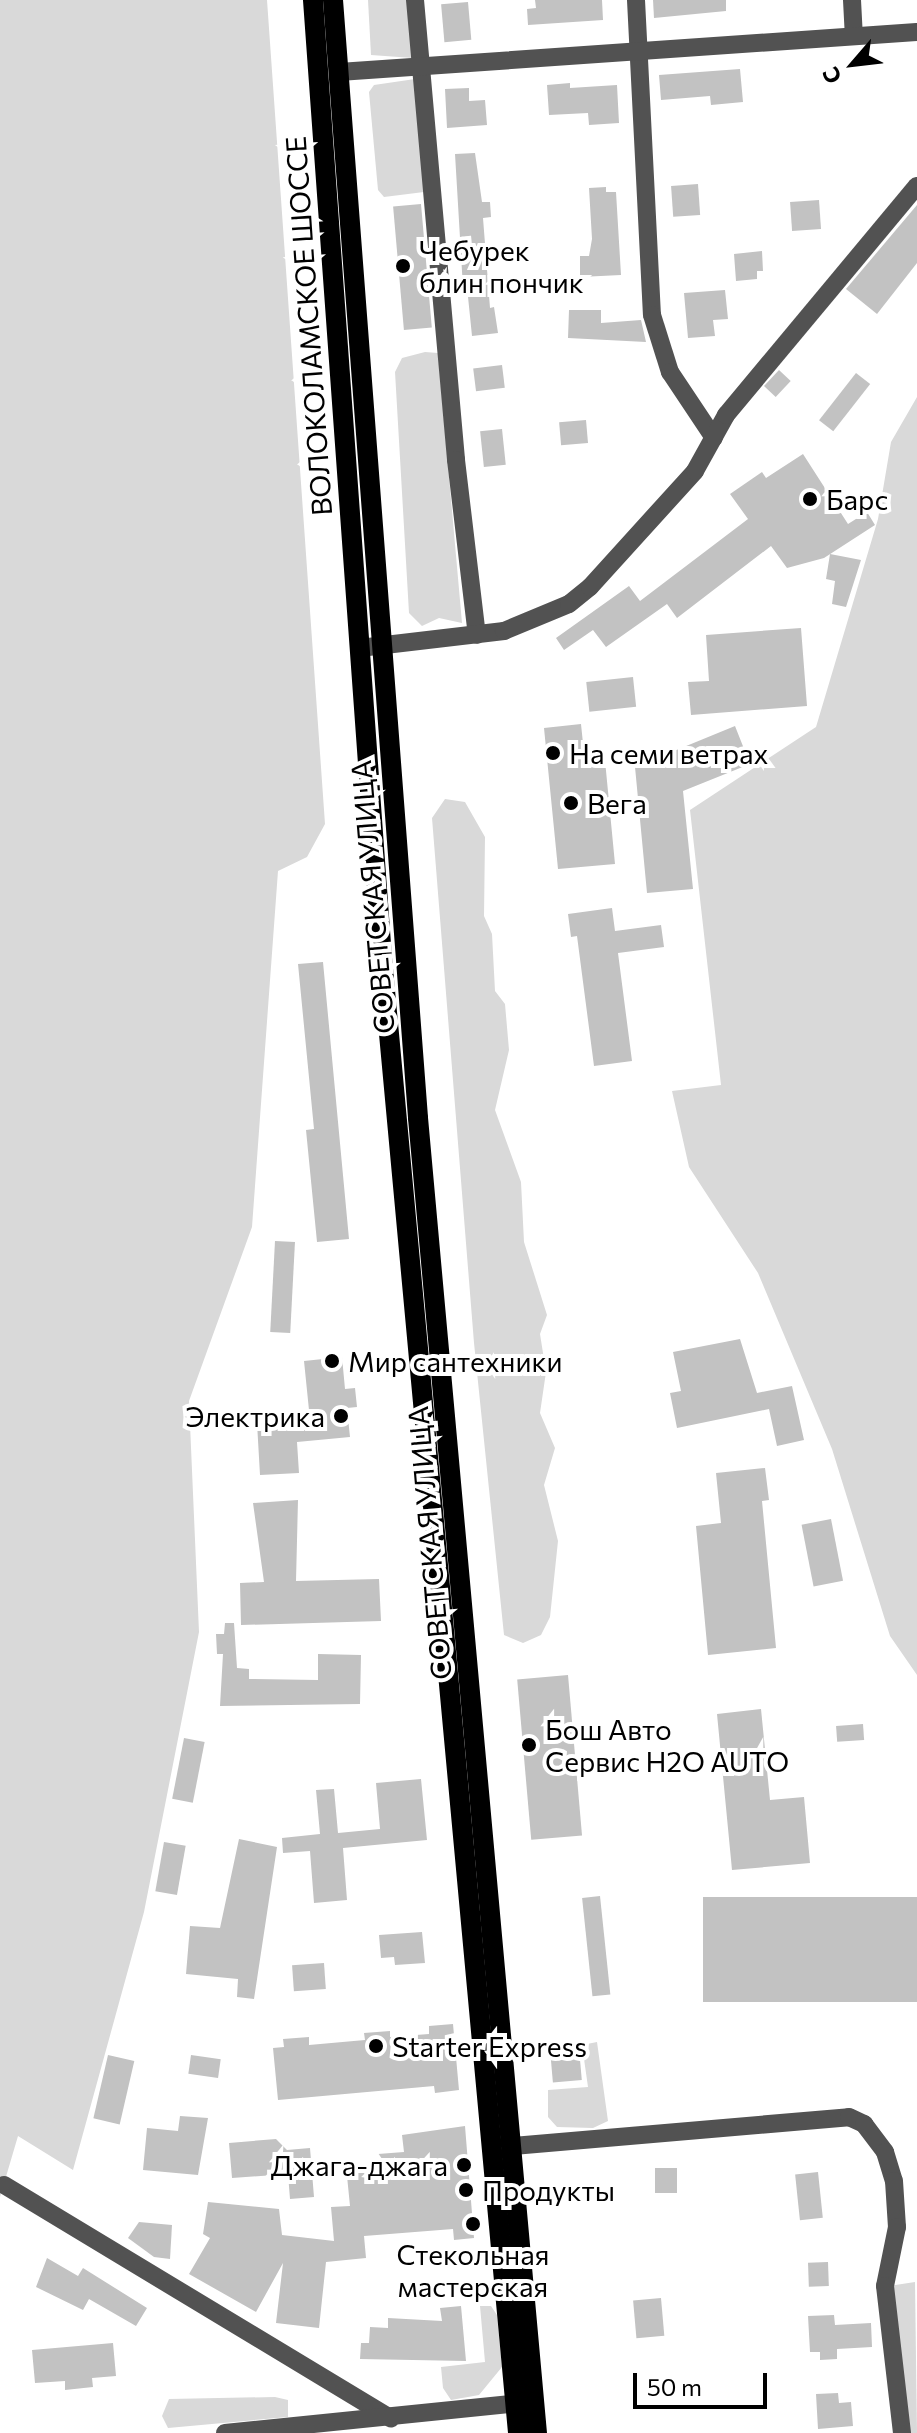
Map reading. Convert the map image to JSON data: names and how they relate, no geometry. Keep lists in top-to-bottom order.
{
  "streets": {
    "main road": ["ВОЛОКОЛАМСКОЕ ШОССЕ", "СОВЕТСКАЯ УЛИЦА"]
  },
  "crossings": [
    ["ВОЛОКОЛАМСКОЕ ШОССЕ", "СОВЕТСКАЯ УЛИЦА"]
  ],
  "places": [
    "Чебурек блин пончик",
    "Барс",
    "На семи ветрах",
    "Вега",
    "Мир сантехники",
    "Электрика",
    "Бош Авто Сервис H2O AUTO",
    "Starter Express",
    "Джага-джага",
    "Продукты",
    "Стекольная мастерская"
  ],
  "scale_bar": "50 m",
  "north": "bottom left"
}
